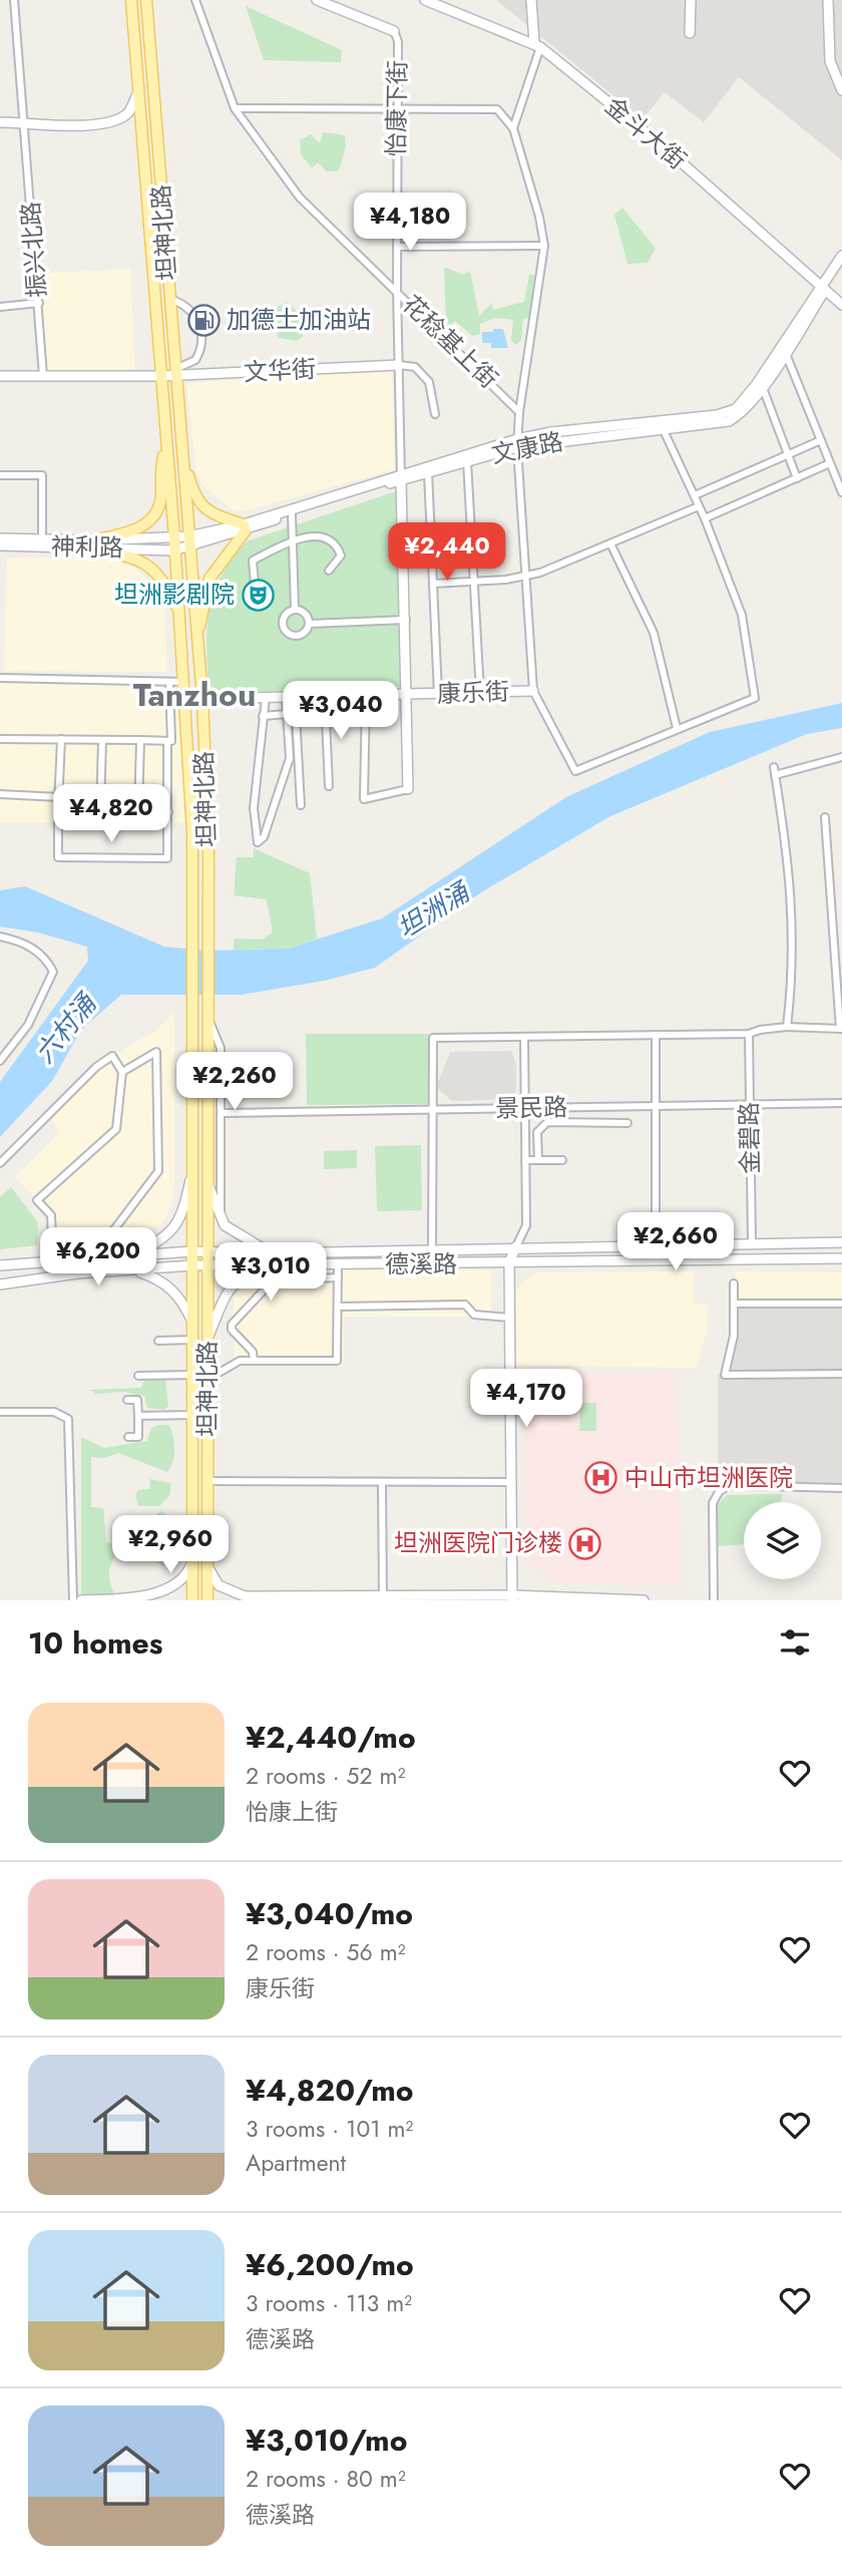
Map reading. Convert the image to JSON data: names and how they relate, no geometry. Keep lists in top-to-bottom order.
{
  "streets": {
    "main road": ["坦神北路"],
    "street": [
      "怡康下街",
      "金斗大街",
      "振兴北路",
      "花稔基上街",
      "文华街",
      "文康路",
      "神利路",
      "康乐街",
      "景民路",
      "金碧路",
      "德溪路"
    ]
  },
  "crossings": [
    ["怡康下街", "花稔基上街"],
    ["怡康下街", "文华街"],
    ["怡康下街", "文康路"],
    ["坦神北路", "文华街"],
    ["坦神北路", "神利路"],
    ["坦神北路", "康乐街"],
    ["坦神北路", "德溪路"],
    ["振兴北路", "文华街"],
    ["景民路", "金碧路"],
    ["金碧路", "德溪路"]
  ],
  "districts": ["Tanzhou"],
  "water": ["坦洲涌", "六村涌"],
  "places": {
    "fuel station": ["加德士加油站"],
    "theatre": ["坦洲影剧院"],
    "hospital": ["中山市坦洲医院", "坦洲医院门诊楼"]
  },
  "page": {
    "price": [
      "¥4,180",
      "¥2,440",
      "¥3,040",
      "¥4,820",
      "¥2,260",
      "¥2,660",
      "¥6,200",
      "¥3,010",
      "¥4,170",
      "¥2,960"
    ],
    "heading": "10 homes",
    "list": [
      {
        "name": "¥2,440/mo",
        "note": "2 rooms · 52 m² · 怡康上街"
      },
      {
        "name": "¥3,040/mo",
        "note": "2 rooms · 56 m² · 康乐街"
      },
      {
        "name": "¥4,820/mo",
        "note": "3 rooms · 101 m² · Apartment"
      },
      {
        "name": "¥6,200/mo",
        "note": "3 rooms · 113 m² · 德溪路"
      },
      {
        "name": "¥3,010/mo",
        "note": "2 rooms · 80 m² · 德溪路"
      }
    ]
  }
}
